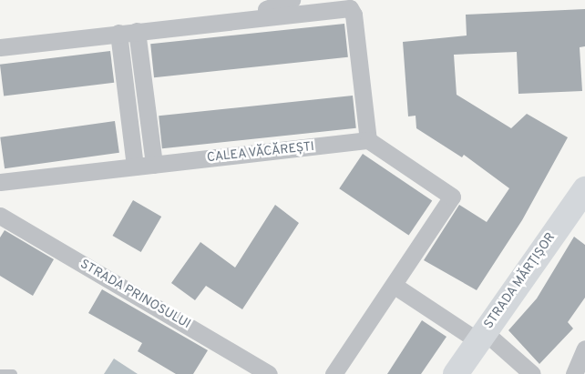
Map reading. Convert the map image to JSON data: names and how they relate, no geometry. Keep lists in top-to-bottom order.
{
  "streets": {
    "street": ["CALEA VĂCĂREȘTI", "STRADA MĂRȚIȘOR", "STRADA PRINOSULUI"]
  }
}
